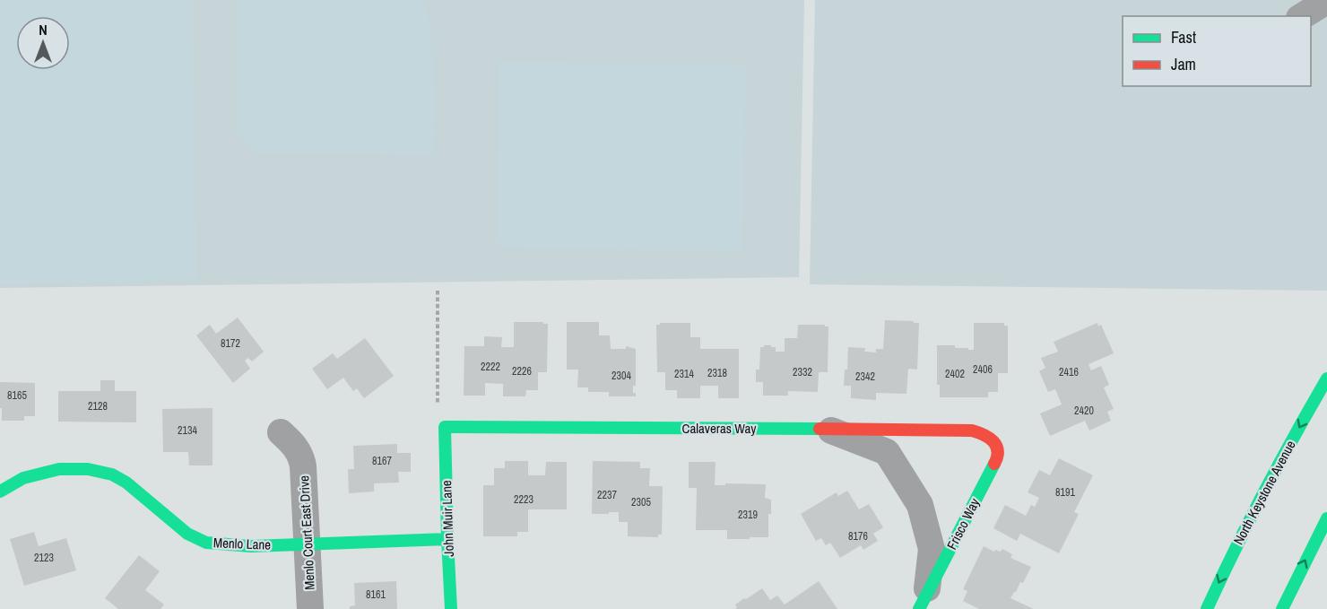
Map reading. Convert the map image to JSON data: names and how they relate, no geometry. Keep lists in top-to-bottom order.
{
  "streets": {
    "street": [
      "Calaveras Way",
      "North Keystone Avenue",
      "John Muir Lane",
      "Frisco Way",
      "Menlo Court East Drive",
      "Menlo Lane"
    ]
  },
  "crossings": [
    ["Calaveras Way", "John Muir Lane"],
    ["Calaveras Way", "Frisco Way"],
    ["John Muir Lane", "Menlo Lane"],
    ["Menlo Court East Drive", "Menlo Lane"]
  ],
  "house_numbers": [
    "8172",
    "2222",
    "2406",
    "2226",
    "2332",
    "2416",
    "2318",
    "2314",
    "2402",
    "2304",
    "2342",
    "8165",
    "2128",
    "2420",
    "2134",
    "8167",
    "8191",
    "2237",
    "2223",
    "2305",
    "2319",
    "8176",
    "2123",
    "8161"
  ],
  "legend": ["Fast", "Jam"],
  "north": "top"
}
